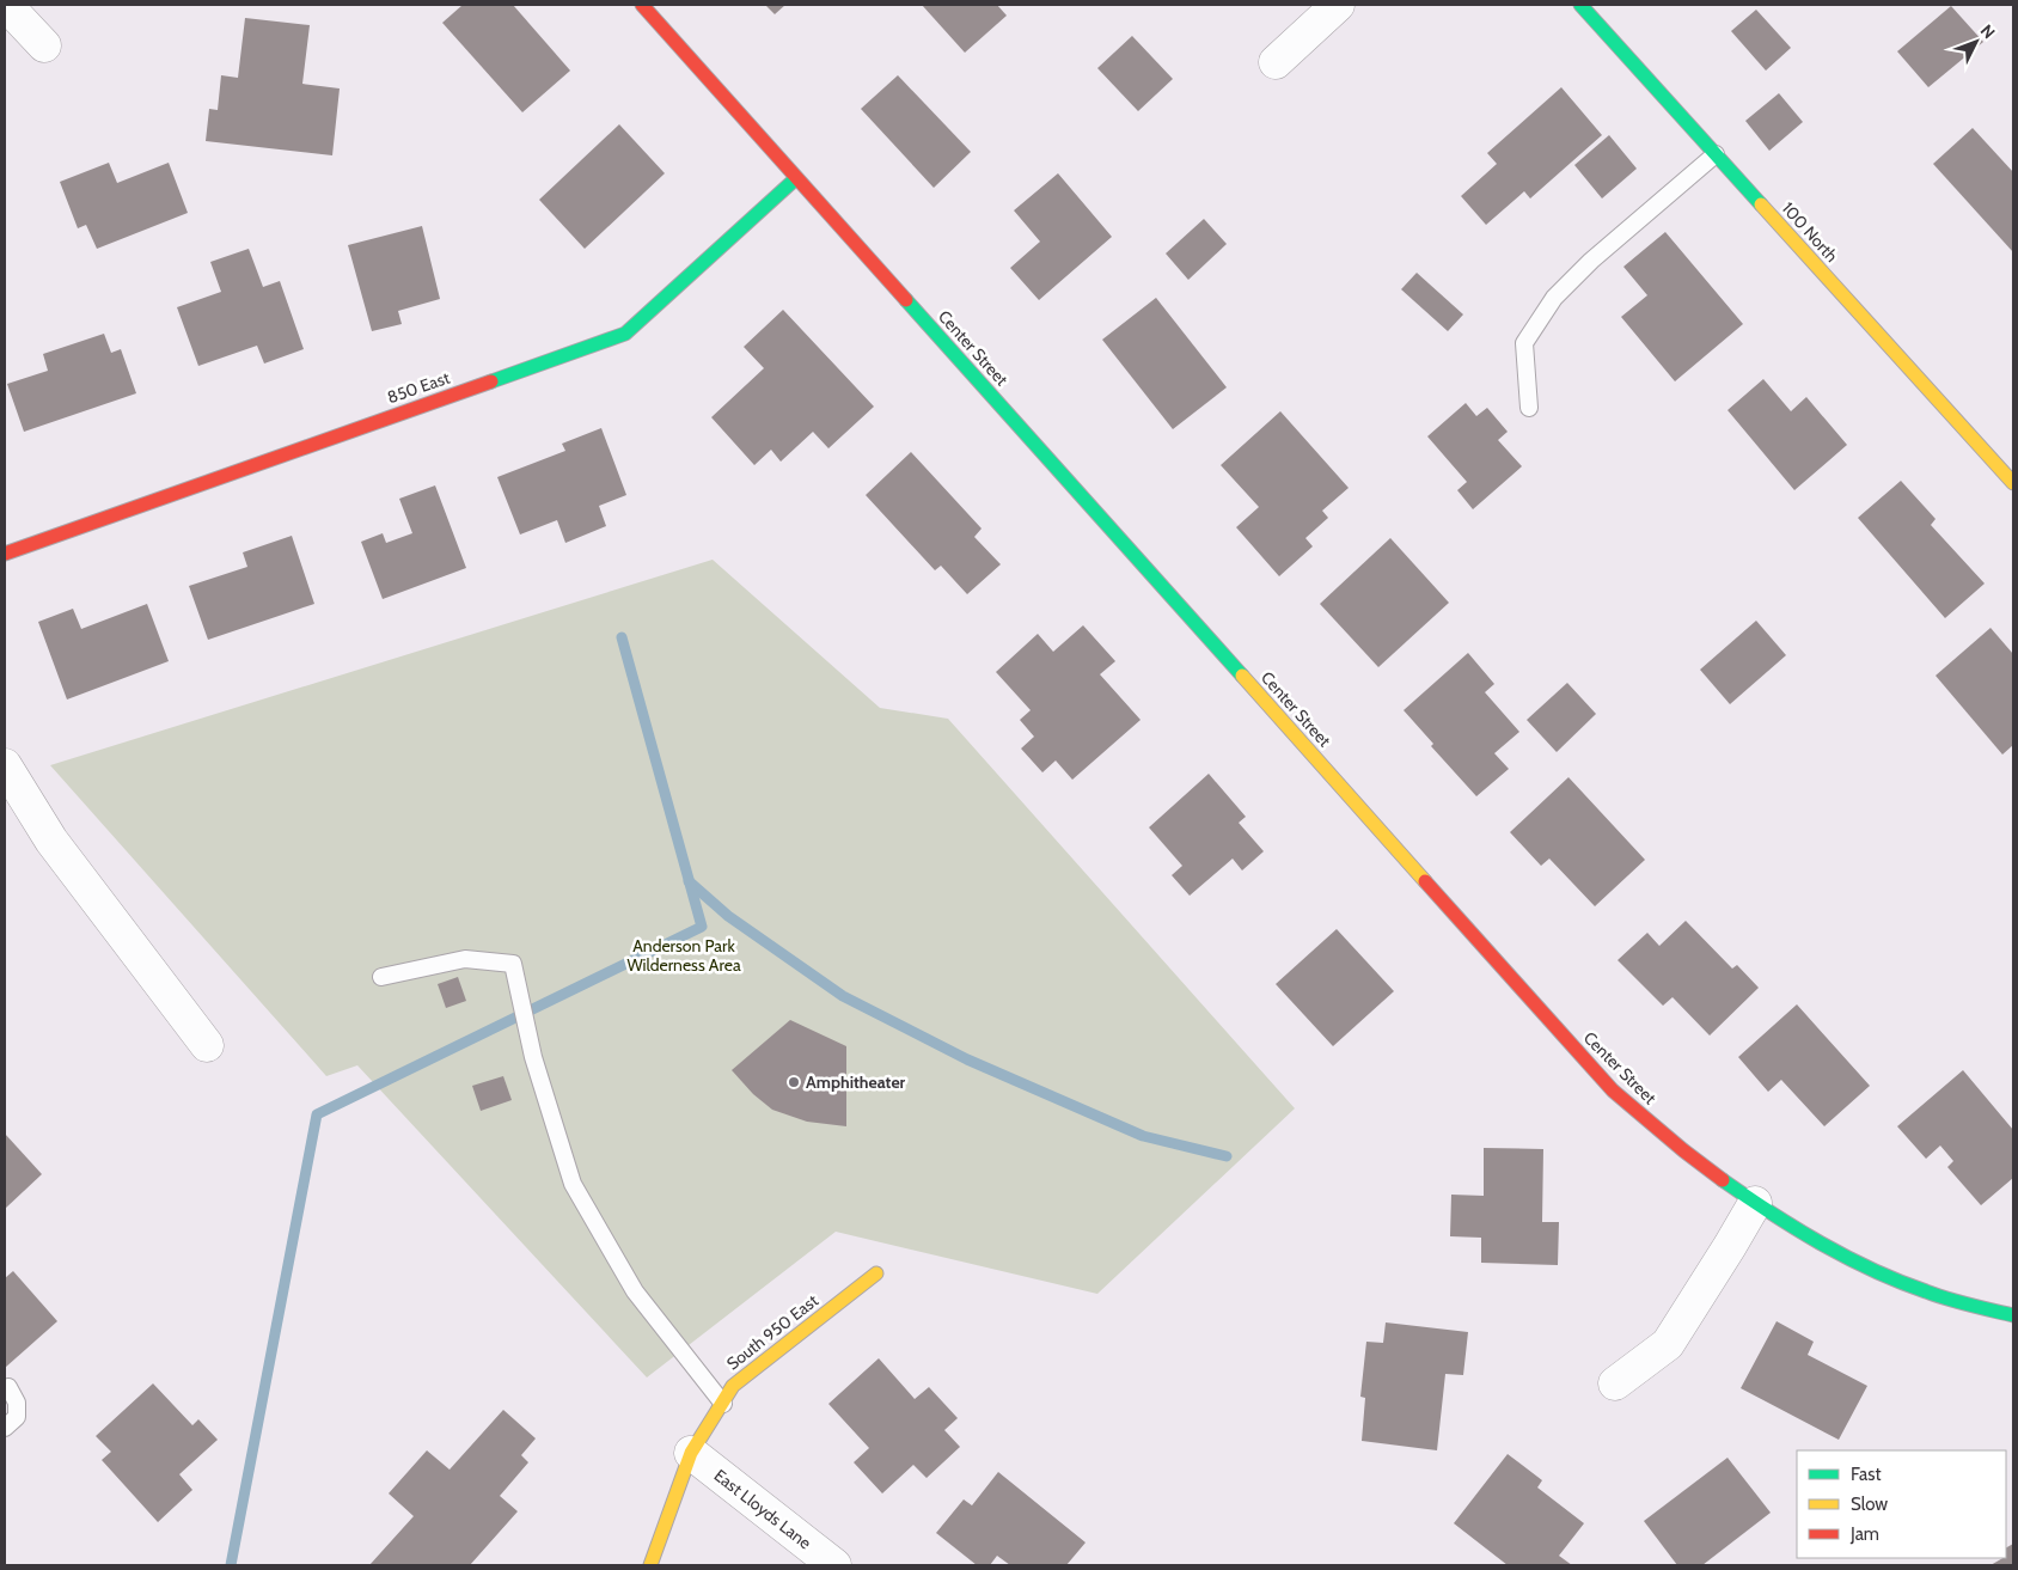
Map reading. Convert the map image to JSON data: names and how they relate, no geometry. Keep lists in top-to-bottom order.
{
  "streets": {
    "street": [
      "100 North",
      "Center Street",
      "850 East",
      "South 950 East",
      "East Lloyds Lane"
    ]
  },
  "crossings": [
    ["Center Street", "850 East"],
    ["South 950 East", "East Lloyds Lane"]
  ],
  "parks": ["Anderson Park Wilderness Area"],
  "places": ["Amphitheater"],
  "legend": ["Fast", "Slow", "Jam"],
  "north": "top right"
}
